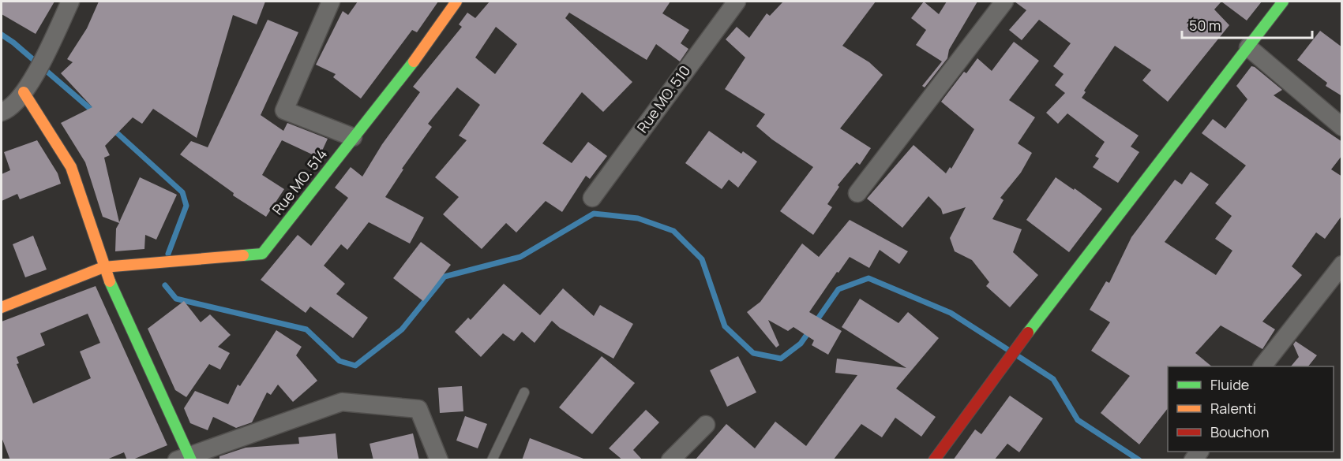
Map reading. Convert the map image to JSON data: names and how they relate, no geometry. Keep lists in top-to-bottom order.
{
  "streets": {
    "street": ["Rue MO. 510", "Rue MO. 514"]
  },
  "legend": ["Fluide", "Ralenti", "Bouchon"],
  "scale_bar": "50 m"
}
